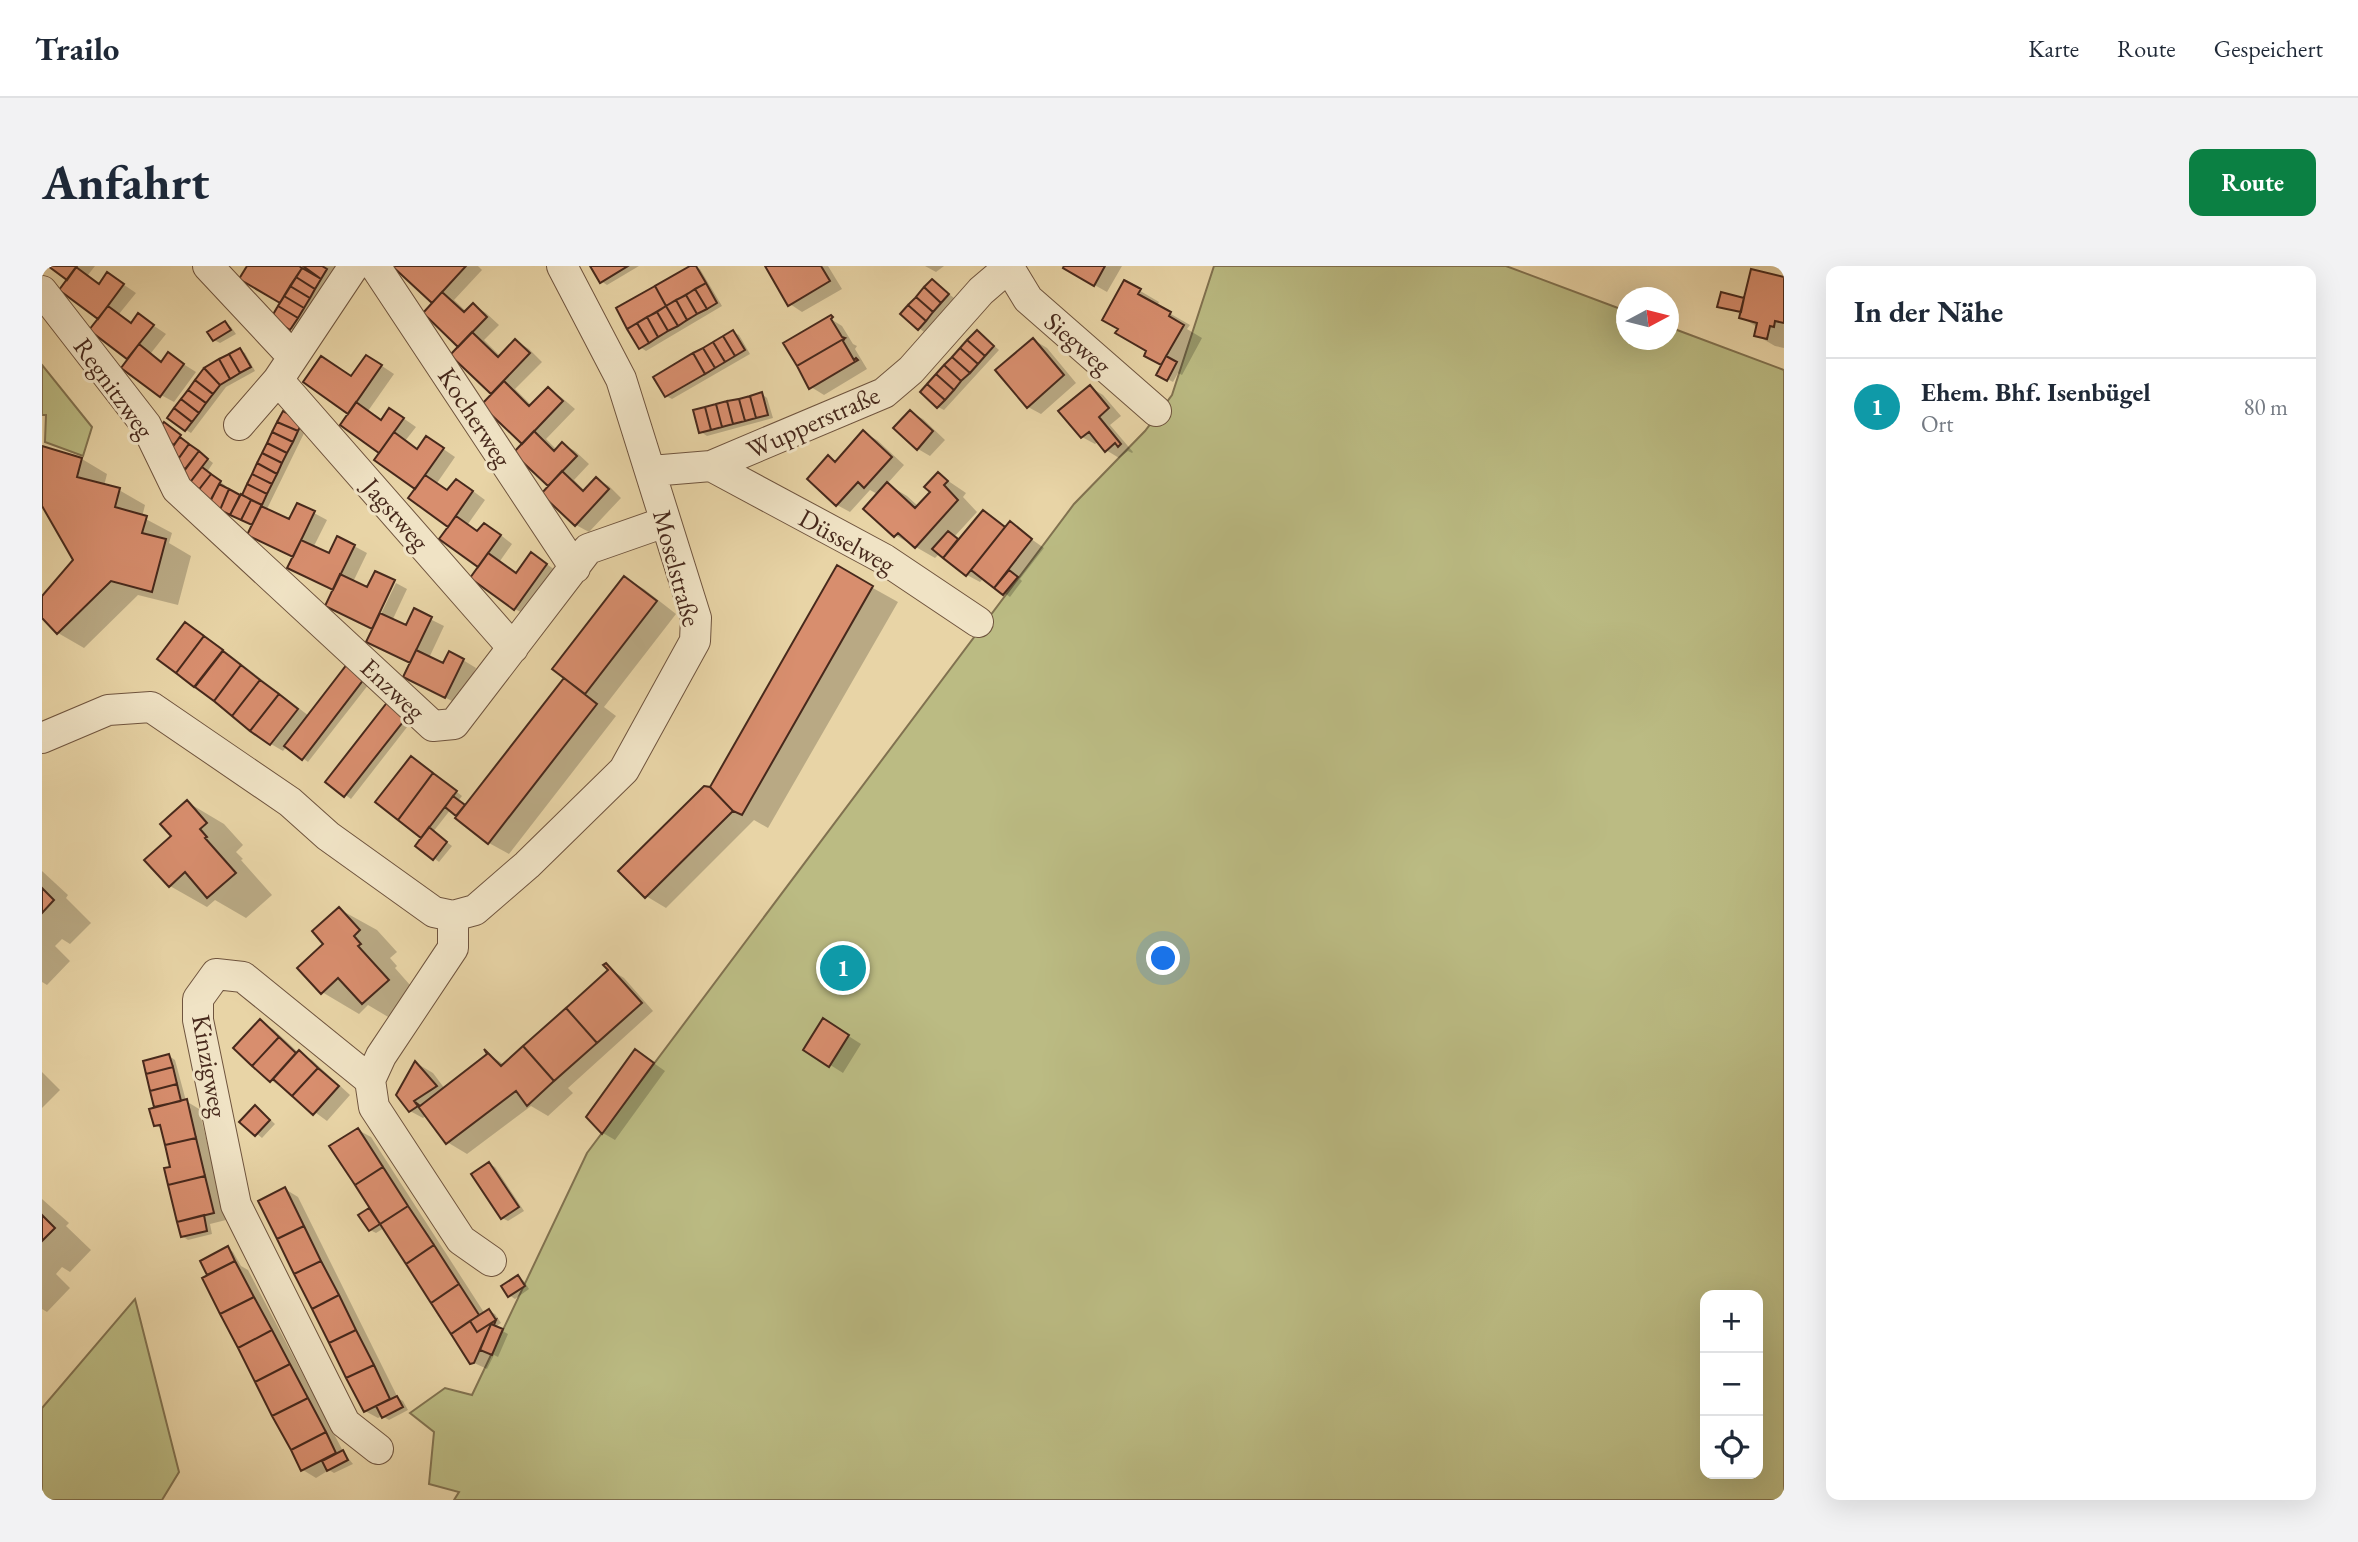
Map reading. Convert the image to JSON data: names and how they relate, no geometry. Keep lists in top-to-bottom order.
{
  "streets": {
    "street": [
      "Siegweg",
      "Regnitzweg",
      "Kocherweg",
      "Wupperstraße",
      "Jagstweg",
      "Düsselweg",
      "Moselstraße",
      "Enzweg",
      "Kinzigweg"
    ]
  },
  "crossings": [
    ["Siegweg", "Wupperstraße"],
    ["Regnitzweg", "Enzweg"],
    ["Kocherweg", "Enzweg"],
    ["Wupperstraße", "Düsselweg"],
    ["Wupperstraße", "Moselstraße"],
    ["Jagstweg", "Enzweg"],
    ["Moselstraße", "Enzweg"]
  ],
  "north": "right",
  "page": {
    "header": "Trailo",
    "nav": ["Karte", "Route", "Gespeichert"],
    "buttons": "Route",
    "title": "Anfahrt",
    "heading": "In der Nähe",
    "list": [
      {
        "mark": "1",
        "name": "Ehem. Bhf. Isenbügel",
        "note": "Ort",
        "value": "80 m"
      }
    ],
    "pins": "1",
    "map_buttons": ["+", "−"]
  }
}
